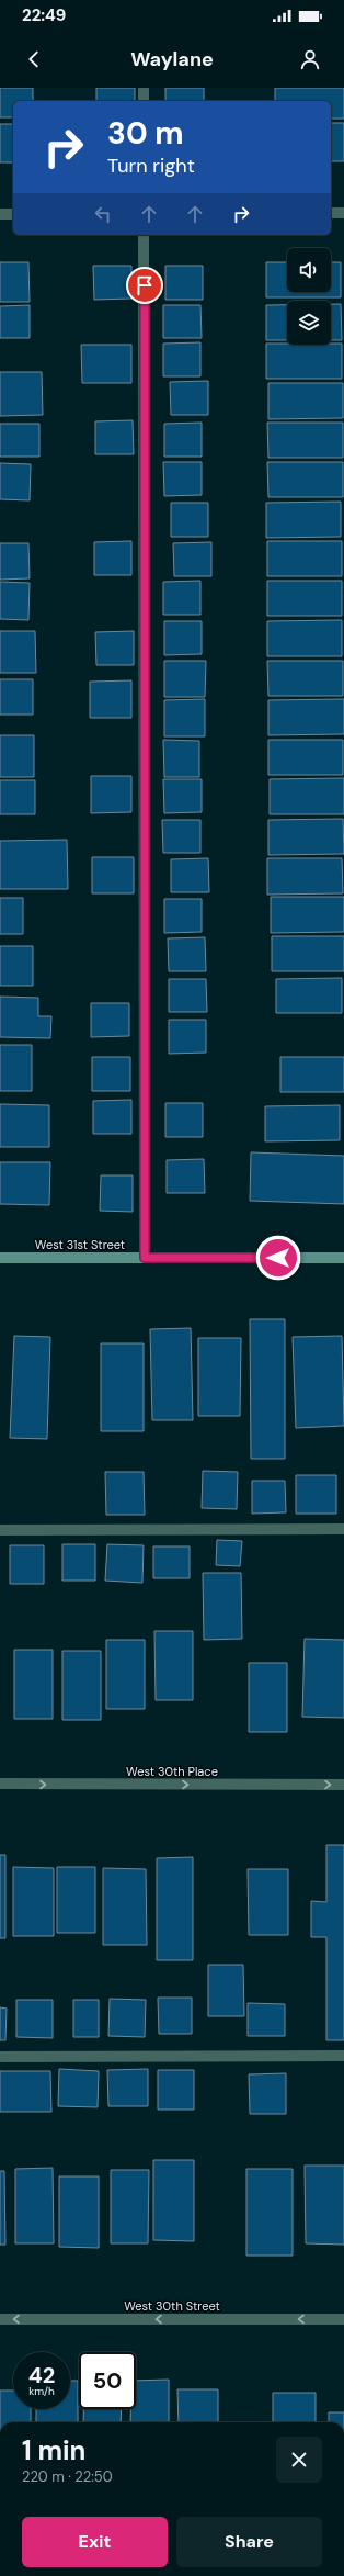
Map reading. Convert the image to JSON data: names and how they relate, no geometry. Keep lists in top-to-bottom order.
{
  "streets": {
    "main road": ["West 31st Street"],
    "street": ["West 30th Place", "West 30th Street"]
  },
  "one_way": ["West 30th Place", "West 30th Street"],
  "page": {
    "status": "22:49",
    "header": "Waylane",
    "turn": ["30 m", "Turn right"],
    "speed": "42 km/h",
    "limit": "50",
    "heading": ["1 min", "220 m · 22:50"],
    "buttons": ["Exit", "Share"]
  }
}
